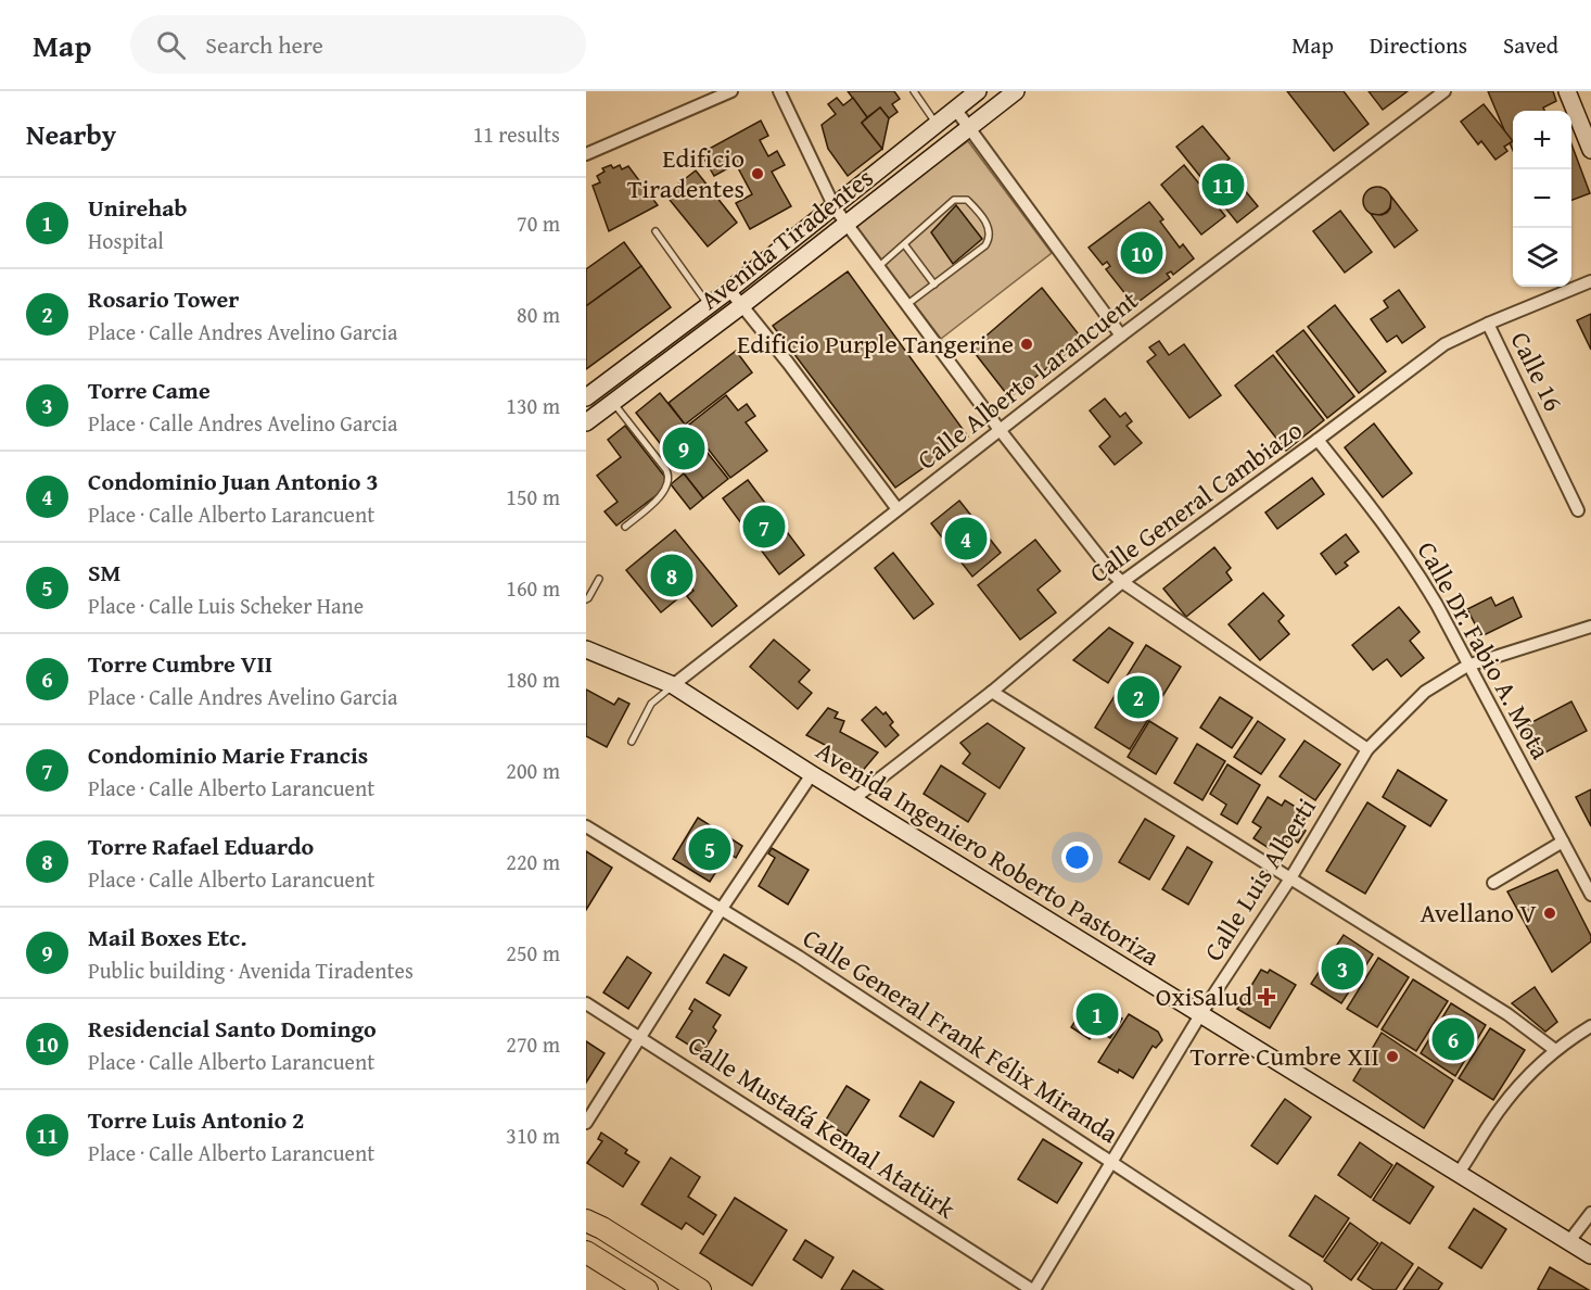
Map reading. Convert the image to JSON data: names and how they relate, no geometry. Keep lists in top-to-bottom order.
{
  "streets": {
    "street": [
      "Avenida Tiradentes",
      "Calle 16",
      "Calle Alberto Larancuent",
      "Calle General Cambiazo",
      "Calle Dr. Fabio A. Mota",
      "Avenida Ingeniero Roberto Pastoriza",
      "Calle Luis Alberti",
      "Calle General Frank Félix Miranda",
      "Calle Mustafá Kemal Atatürk"
    ]
  },
  "crossings": [
    ["Calle 16", "Calle General Cambiazo"],
    ["Calle Alberto Larancuent", "Avenida Ingeniero Roberto Pastoriza"],
    ["Calle General Cambiazo", "Calle Dr. Fabio A. Mota"],
    ["Calle General Cambiazo", "Avenida Ingeniero Roberto Pastoriza"],
    ["Calle Dr. Fabio A. Mota", "Calle Luis Alberti"],
    ["Avenida Ingeniero Roberto Pastoriza", "Calle Luis Alberti"],
    ["Calle Luis Alberti", "Calle General Frank Félix Miranda"],
    ["Calle Luis Alberti", "Calle Mustafá Kemal Atatürk"]
  ],
  "places": {
    "other": [
      "Edificio Tiradentes",
      "Edificio Purple Tangerine",
      "Avellano V",
      "Torre Cumbre XII"
    ],
    "health": ["OxiSalud"]
  },
  "page": {
    "header": "Map",
    "search": "Search here",
    "nav": ["Map", "Directions", "Saved"],
    "heading": ["Nearby", "11 results"],
    "map_buttons": ["+", "−"],
    "pins": [
      "11",
      "10",
      "9",
      "7",
      "4",
      "8",
      "2",
      "5",
      "3",
      "1",
      "6"
    ],
    "list": [
      {
        "mark": "1",
        "name": "Unirehab",
        "note": "Hospital",
        "value": "70 m"
      },
      {
        "mark": "2",
        "name": "Rosario Tower",
        "note": "Place · Calle Andres Avelino Garcia",
        "value": "80 m"
      },
      {
        "mark": "3",
        "name": "Torre Came",
        "note": "Place · Calle Andres Avelino Garcia",
        "value": "130 m"
      },
      {
        "mark": "4",
        "name": "Condominio Juan Antonio 3",
        "note": "Place · Calle Alberto Larancuent",
        "value": "150 m"
      },
      {
        "mark": "5",
        "name": "SM",
        "note": "Place · Calle Luis Scheker Hane",
        "value": "160 m"
      },
      {
        "mark": "6",
        "name": "Torre Cumbre VII",
        "note": "Place · Calle Andres Avelino Garcia",
        "value": "180 m"
      },
      {
        "mark": "7",
        "name": "Condominio Marie Francis",
        "note": "Place · Calle Alberto Larancuent",
        "value": "200 m"
      },
      {
        "mark": "8",
        "name": "Torre Rafael Eduardo",
        "note": "Place · Calle Alberto Larancuent",
        "value": "220 m"
      },
      {
        "mark": "9",
        "name": "Mail Boxes Etc.",
        "note": "Public building · Avenida Tiradentes",
        "value": "250 m"
      },
      {
        "mark": "10",
        "name": "Residencial Santo Domingo",
        "note": "Place · Calle Alberto Larancuent",
        "value": "270 m"
      },
      {
        "mark": "11",
        "name": "Torre Luis Antonio 2",
        "note": "Place · Calle Alberto Larancuent",
        "value": "310 m"
      }
    ]
  }
}
